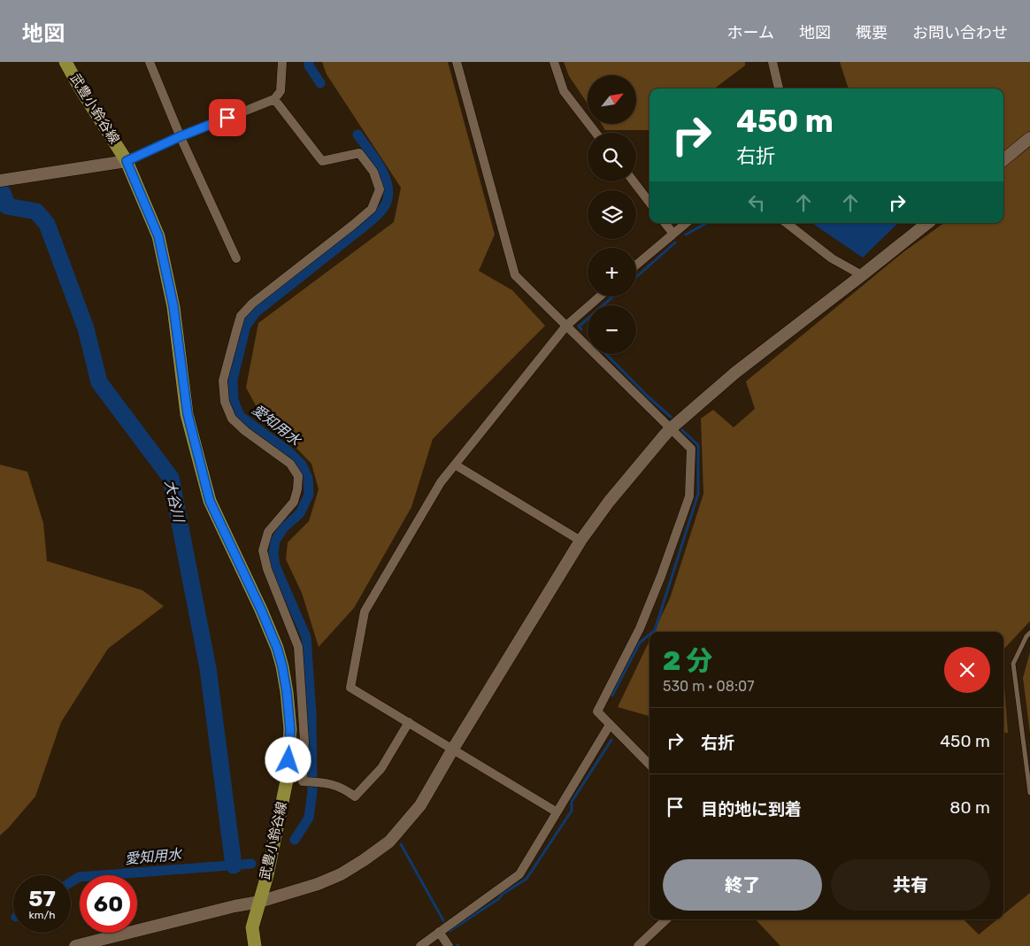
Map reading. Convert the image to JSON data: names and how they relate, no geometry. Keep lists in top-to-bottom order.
{
  "streets": {
    "main road": ["武豊小鈴谷線"]
  },
  "water": ["愛知用水", "大谷川"],
  "north": "top right",
  "page": {
    "header": "地図",
    "nav": [
      "ホーム",
      "地図",
      "概要",
      "お問い合わせ"
    ],
    "map_buttons": ["+", "−"],
    "turn": ["450 m", "右折"],
    "heading": ["2 分", "530 m · 08:07"],
    "list": [
      {
        "name": "右折",
        "value": "450 m"
      },
      {
        "name": "目的地に到着",
        "value": "80 m"
      }
    ],
    "buttons": ["終了", "共有"],
    "speed": "57 km/h",
    "limit": "60"
  }
}
